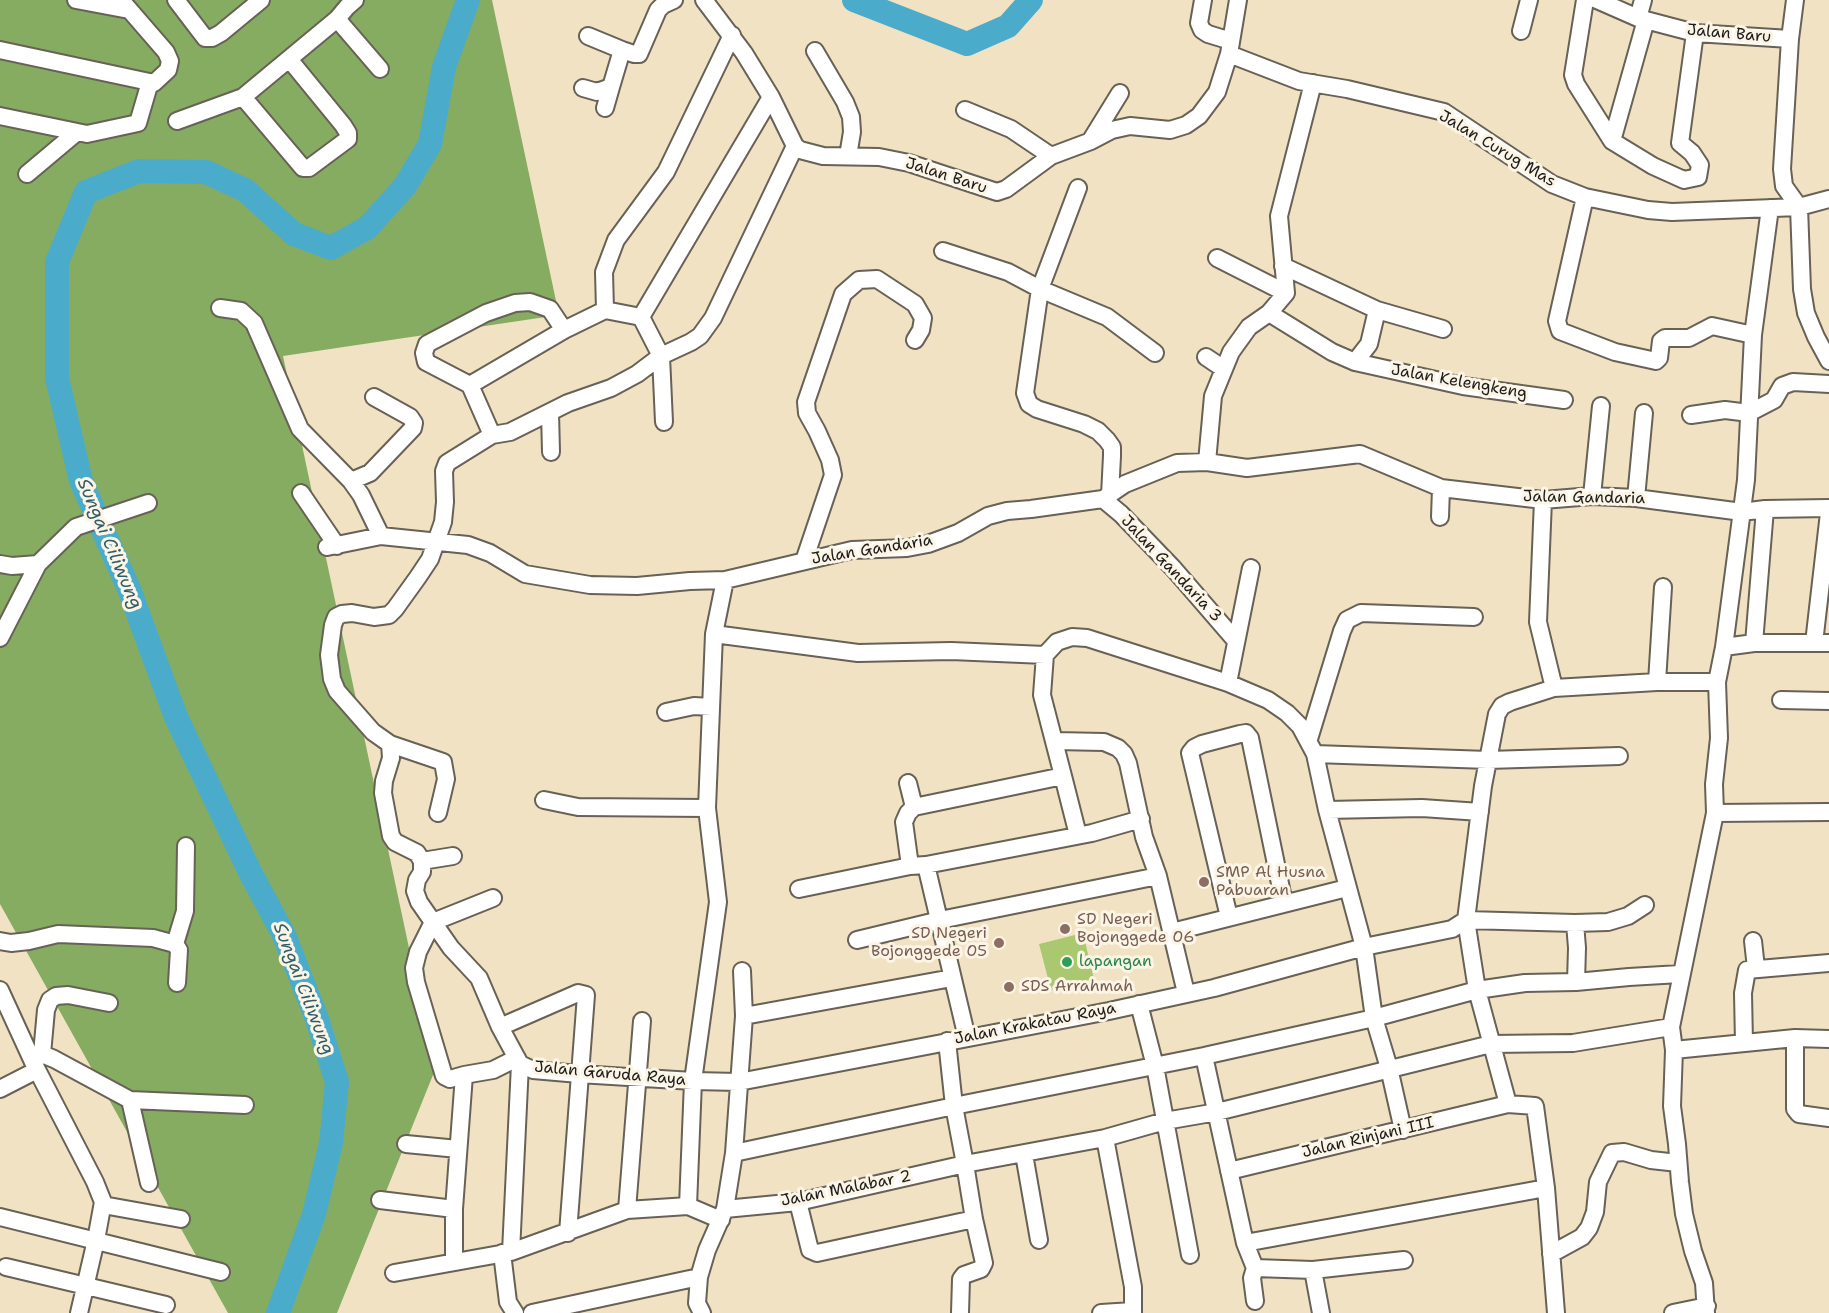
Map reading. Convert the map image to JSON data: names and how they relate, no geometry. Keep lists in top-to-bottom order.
{
  "streets": {
    "street": [
      "Jalan Baru",
      "Jalan Curug Mas",
      "Jalan Kelengkeng",
      "Jalan Gandaria",
      "Jalan Gandaria 3",
      "Jalan Krakatau Raya",
      "Jalan Garuda Raya",
      "Jalan Rinjani III",
      "Jalan Malabar 2"
    ]
  },
  "crossings": [
    ["Jalan Baru", "Jalan Curug Mas"],
    ["Jalan Gandaria", "Jalan Gandaria 3"],
    ["Jalan Krakatau Raya", "Jalan Garuda Raya"]
  ],
  "water": ["Sungai Ciliwung"],
  "places": [
    "SMP Al Husna Pabuaran",
    "SD Negeri Bojonggede 06",
    "SD Negeri Bojonggede 05",
    "lapangan",
    "SDS Arrahmah"
  ]
}
